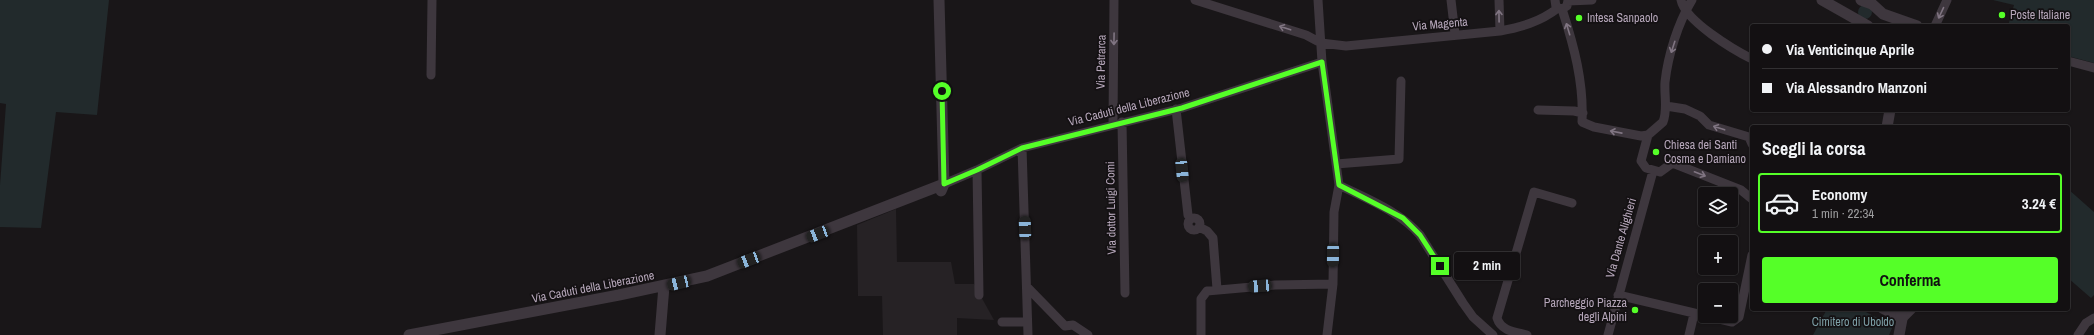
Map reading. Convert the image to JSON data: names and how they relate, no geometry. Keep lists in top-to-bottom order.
{
  "streets": {
    "street": [
      "Via Magenta",
      "Via Petrarca",
      "Via Caduti della Liberazione",
      "Via dottor Luigi Comi",
      "Via Dante Alighieri"
    ]
  },
  "crossings": [
    ["Via Petrarca", "Via Caduti della Liberazione"],
    ["Via Petrarca", "Via dottor Luigi Comi"],
    ["Via Caduti della Liberazione", "Via dottor Luigi Comi"]
  ],
  "one_way": ["Via Petrarca"],
  "parks": ["Cimitero di Uboldo"],
  "places": [
    "Poste Italiane",
    "Intesa Sanpaolo",
    "Chiesa dei Santi Cosma e Damiano",
    "Parcheggio Piazza degli Alpini"
  ],
  "page": {
    "banner": ["Via Venticinque Aprile", "Via Alessandro Manzoni"],
    "heading": "Scegli la corsa",
    "list": [
      {
        "name": "Economy",
        "note": "1 min · 22:34",
        "value": "3.24 €"
      }
    ],
    "map_buttons": ["+", "−"],
    "buttons": "Conferma",
    "bubble": "2 min"
  }
}
